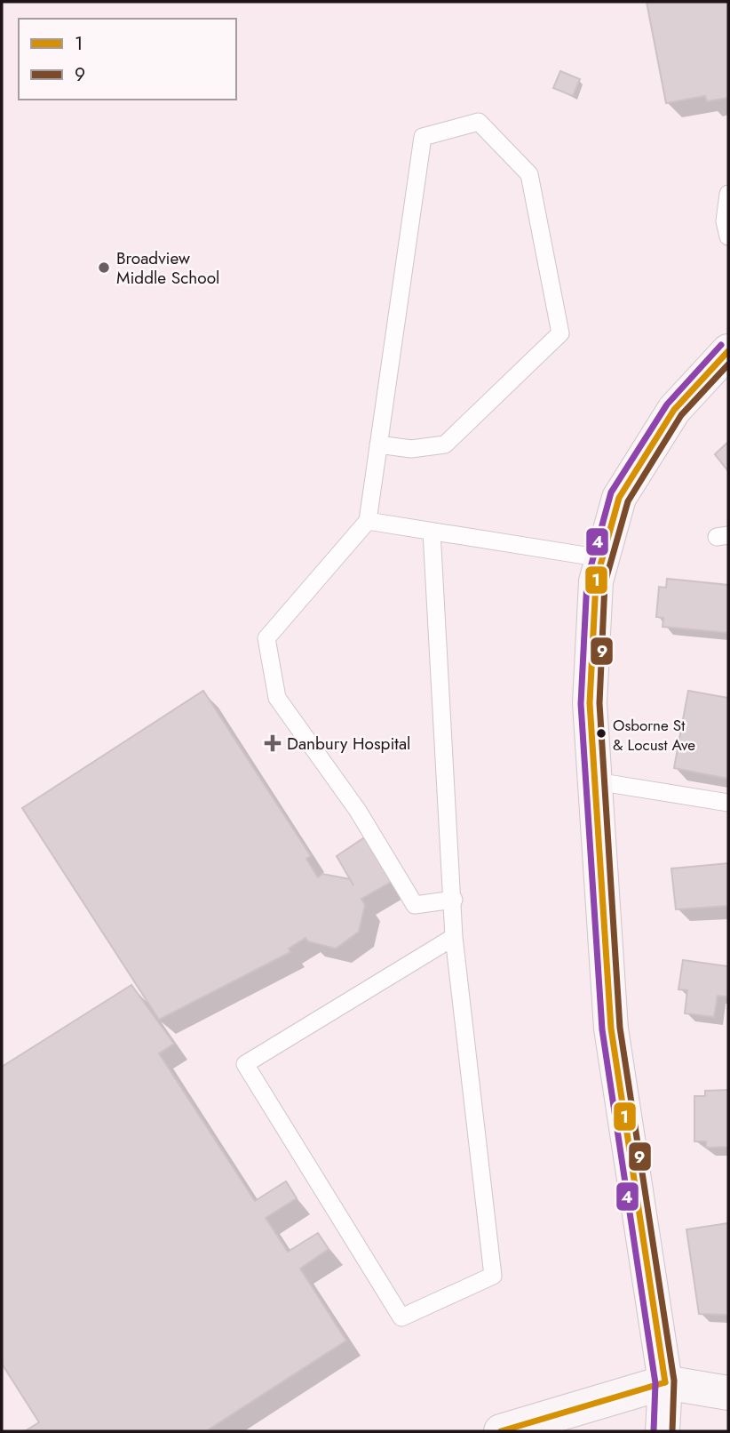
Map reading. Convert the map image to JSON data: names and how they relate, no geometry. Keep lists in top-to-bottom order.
{
  "places": {
    "other": ["Broadview Middle School", "Osborne St & Locust Ave"],
    "health": ["Danbury Hospital"]
  },
  "lines": ["transit line 4", "transit line 1", "transit line 9"],
  "legend": ["1", "9"]
}
